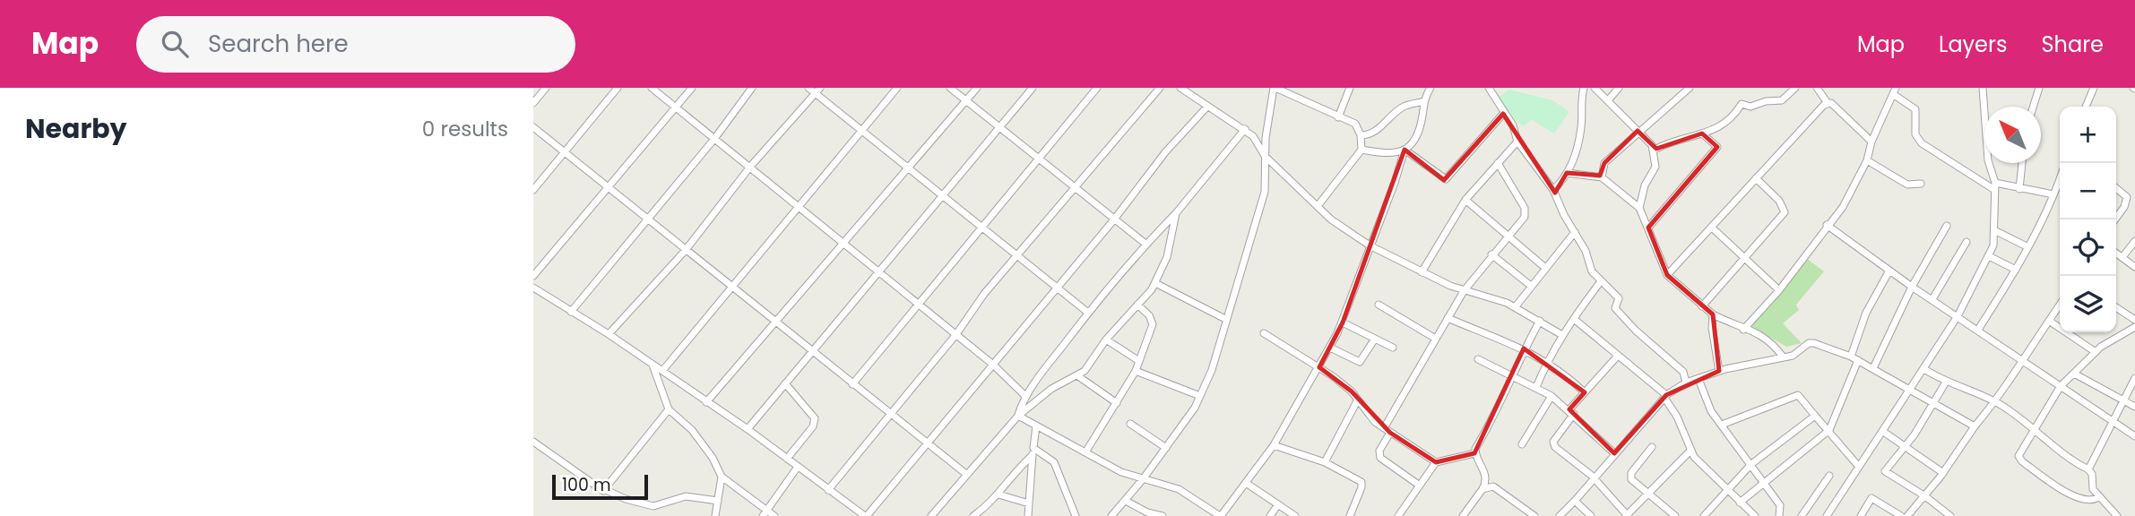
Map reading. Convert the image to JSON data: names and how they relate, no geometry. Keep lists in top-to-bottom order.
{
  "scale_bar": "100 m",
  "north": "top left",
  "page": {
    "header": "Map",
    "search": "Search here",
    "nav": ["Map", "Layers", "Share"],
    "heading": ["Nearby", "0 results"],
    "map_buttons": ["+", "−"],
    "scale": "100 m"
  }
}
